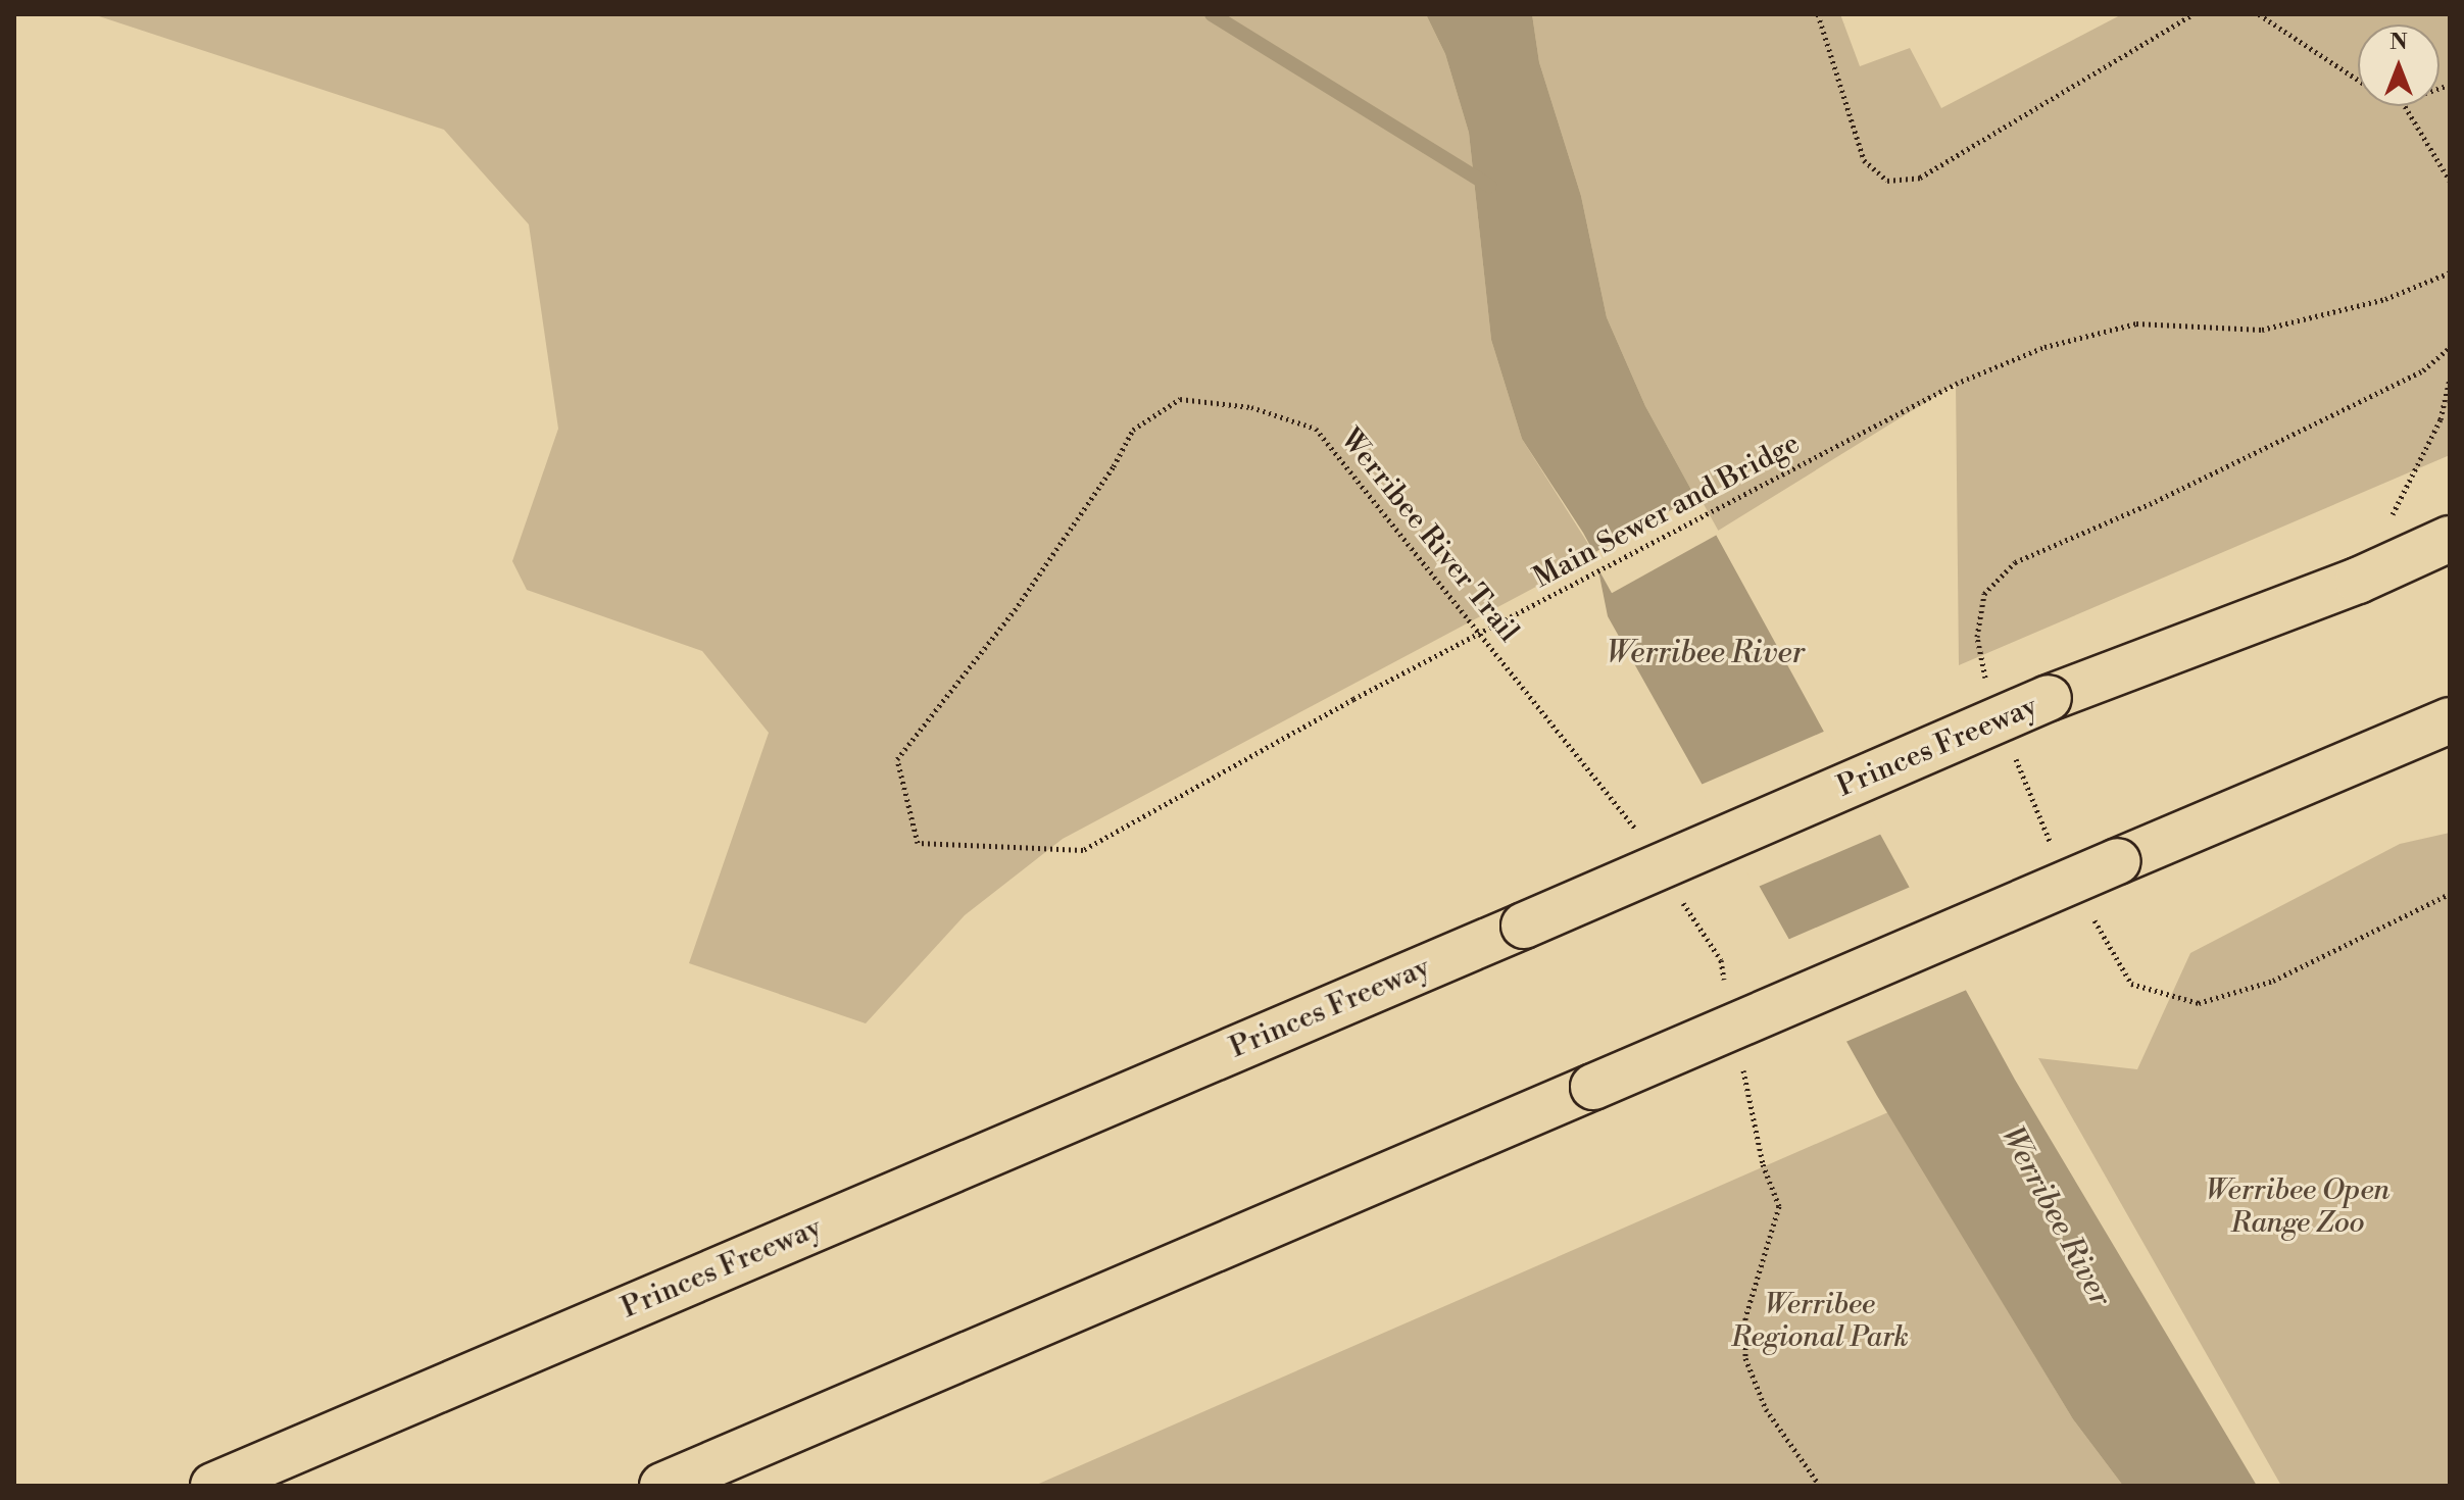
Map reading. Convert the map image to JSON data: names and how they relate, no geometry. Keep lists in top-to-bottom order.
{
  "streets": {
    "highway": ["Princes Freeway"],
    "path": ["Main Sewer and Bridge", "Werribee River Trail"]
  },
  "crossings": [
    ["Main Sewer and Bridge", "Werribee River Trail"]
  ],
  "water": ["Werribee River"],
  "parks": ["Werribee Open Range Zoo", "Werribee Regional Park"],
  "north": "top"
}
